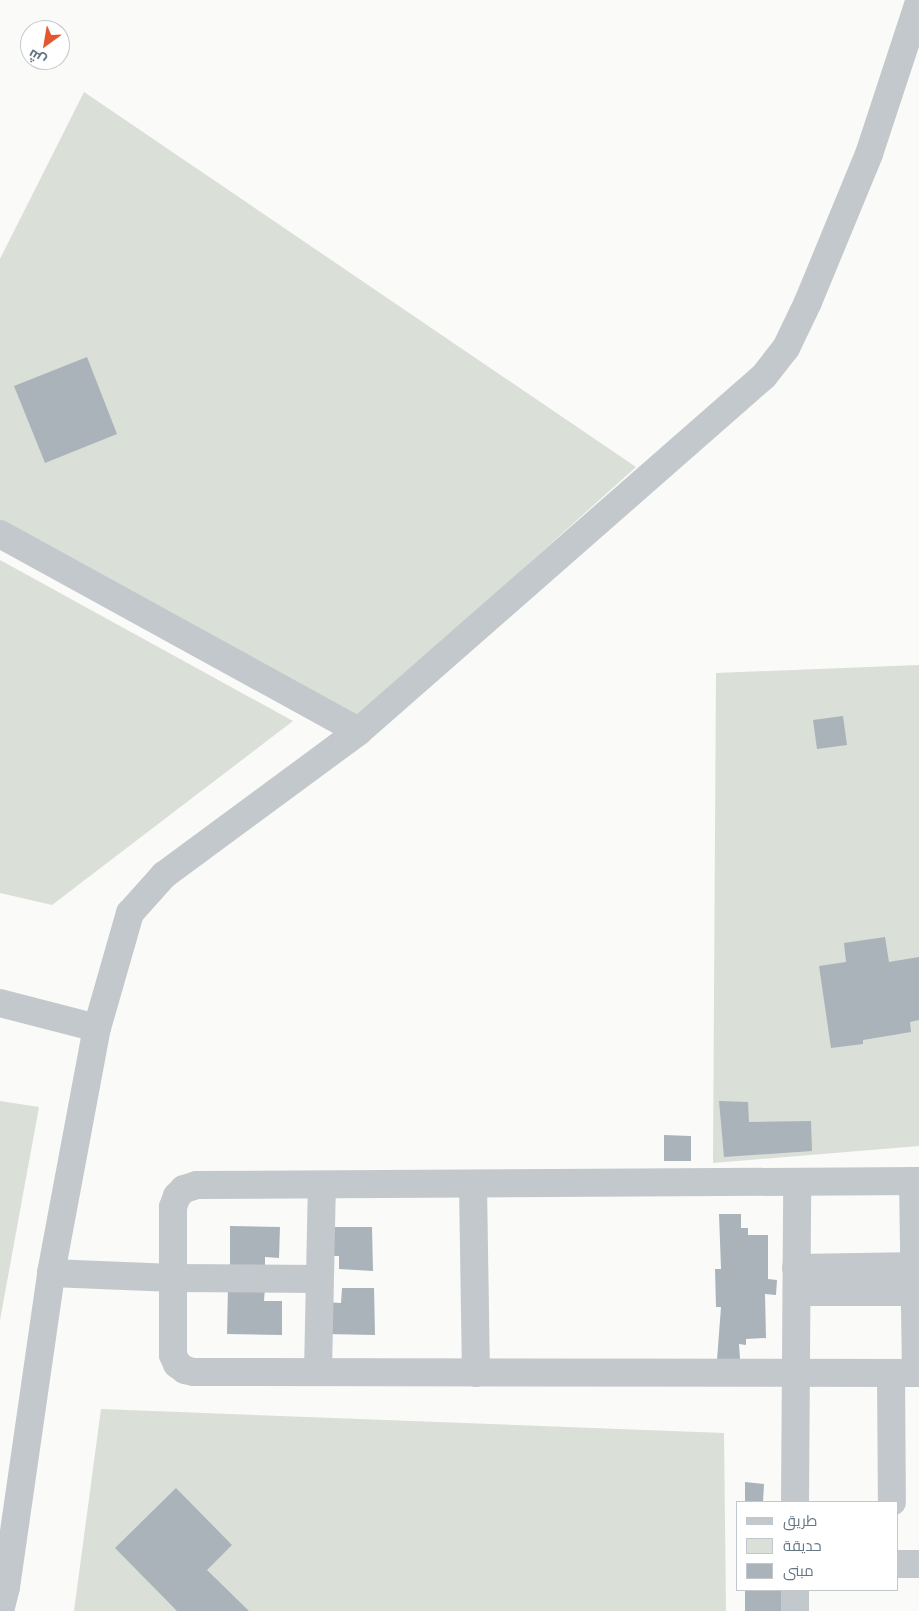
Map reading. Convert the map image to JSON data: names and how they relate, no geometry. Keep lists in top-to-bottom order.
{
  "legend": ["طريق", "حديقة", "مبنى"],
  "north": "bottom left"
}
